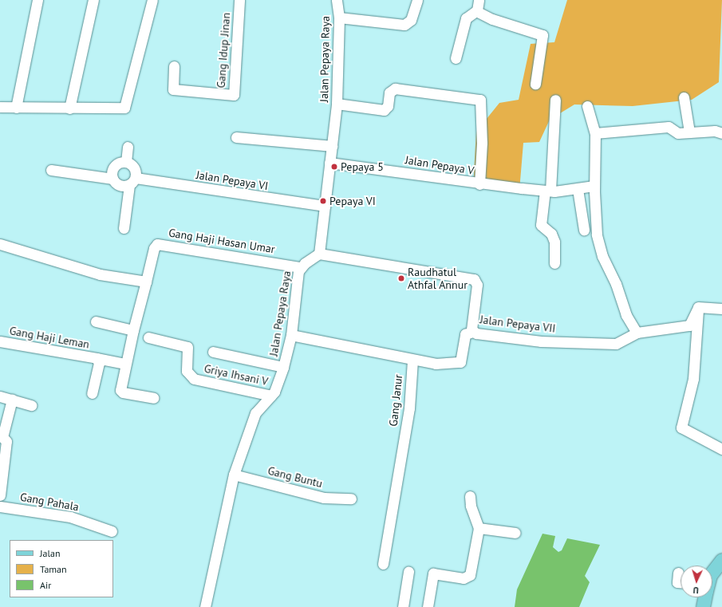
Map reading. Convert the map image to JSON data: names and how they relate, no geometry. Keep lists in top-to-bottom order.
{
  "streets": {
    "street": [
      "Gang Idup Jinan",
      "Jalan Pepaya Raya",
      "Jalan Pepaya V",
      "Jalan Pepaya VI",
      "Gang Haji Hasan Umar",
      "Jalan Pepaya VII",
      "Gang Haji Leman",
      "Griya Ihsani V",
      "Gang Janur",
      "Gang Buntu",
      "Gang Pahala"
    ]
  },
  "crossings": [
    ["Jalan Pepaya Raya", "Jalan Pepaya V"],
    ["Jalan Pepaya Raya", "Jalan Pepaya VI"],
    ["Jalan Pepaya Raya", "Gang Haji Hasan Umar"],
    ["Jalan Pepaya Raya", "Jalan Pepaya VII"],
    ["Jalan Pepaya Raya", "Griya Ihsani V"],
    ["Jalan Pepaya Raya", "Gang Janur"],
    ["Jalan Pepaya Raya", "Gang Buntu"]
  ],
  "places": ["Pepaya 5", "Pepaya VI", "Raudhatul Athfal Annur"],
  "legend": ["Jalan", "Taman", "Air"],
  "north": "bottom"
}
